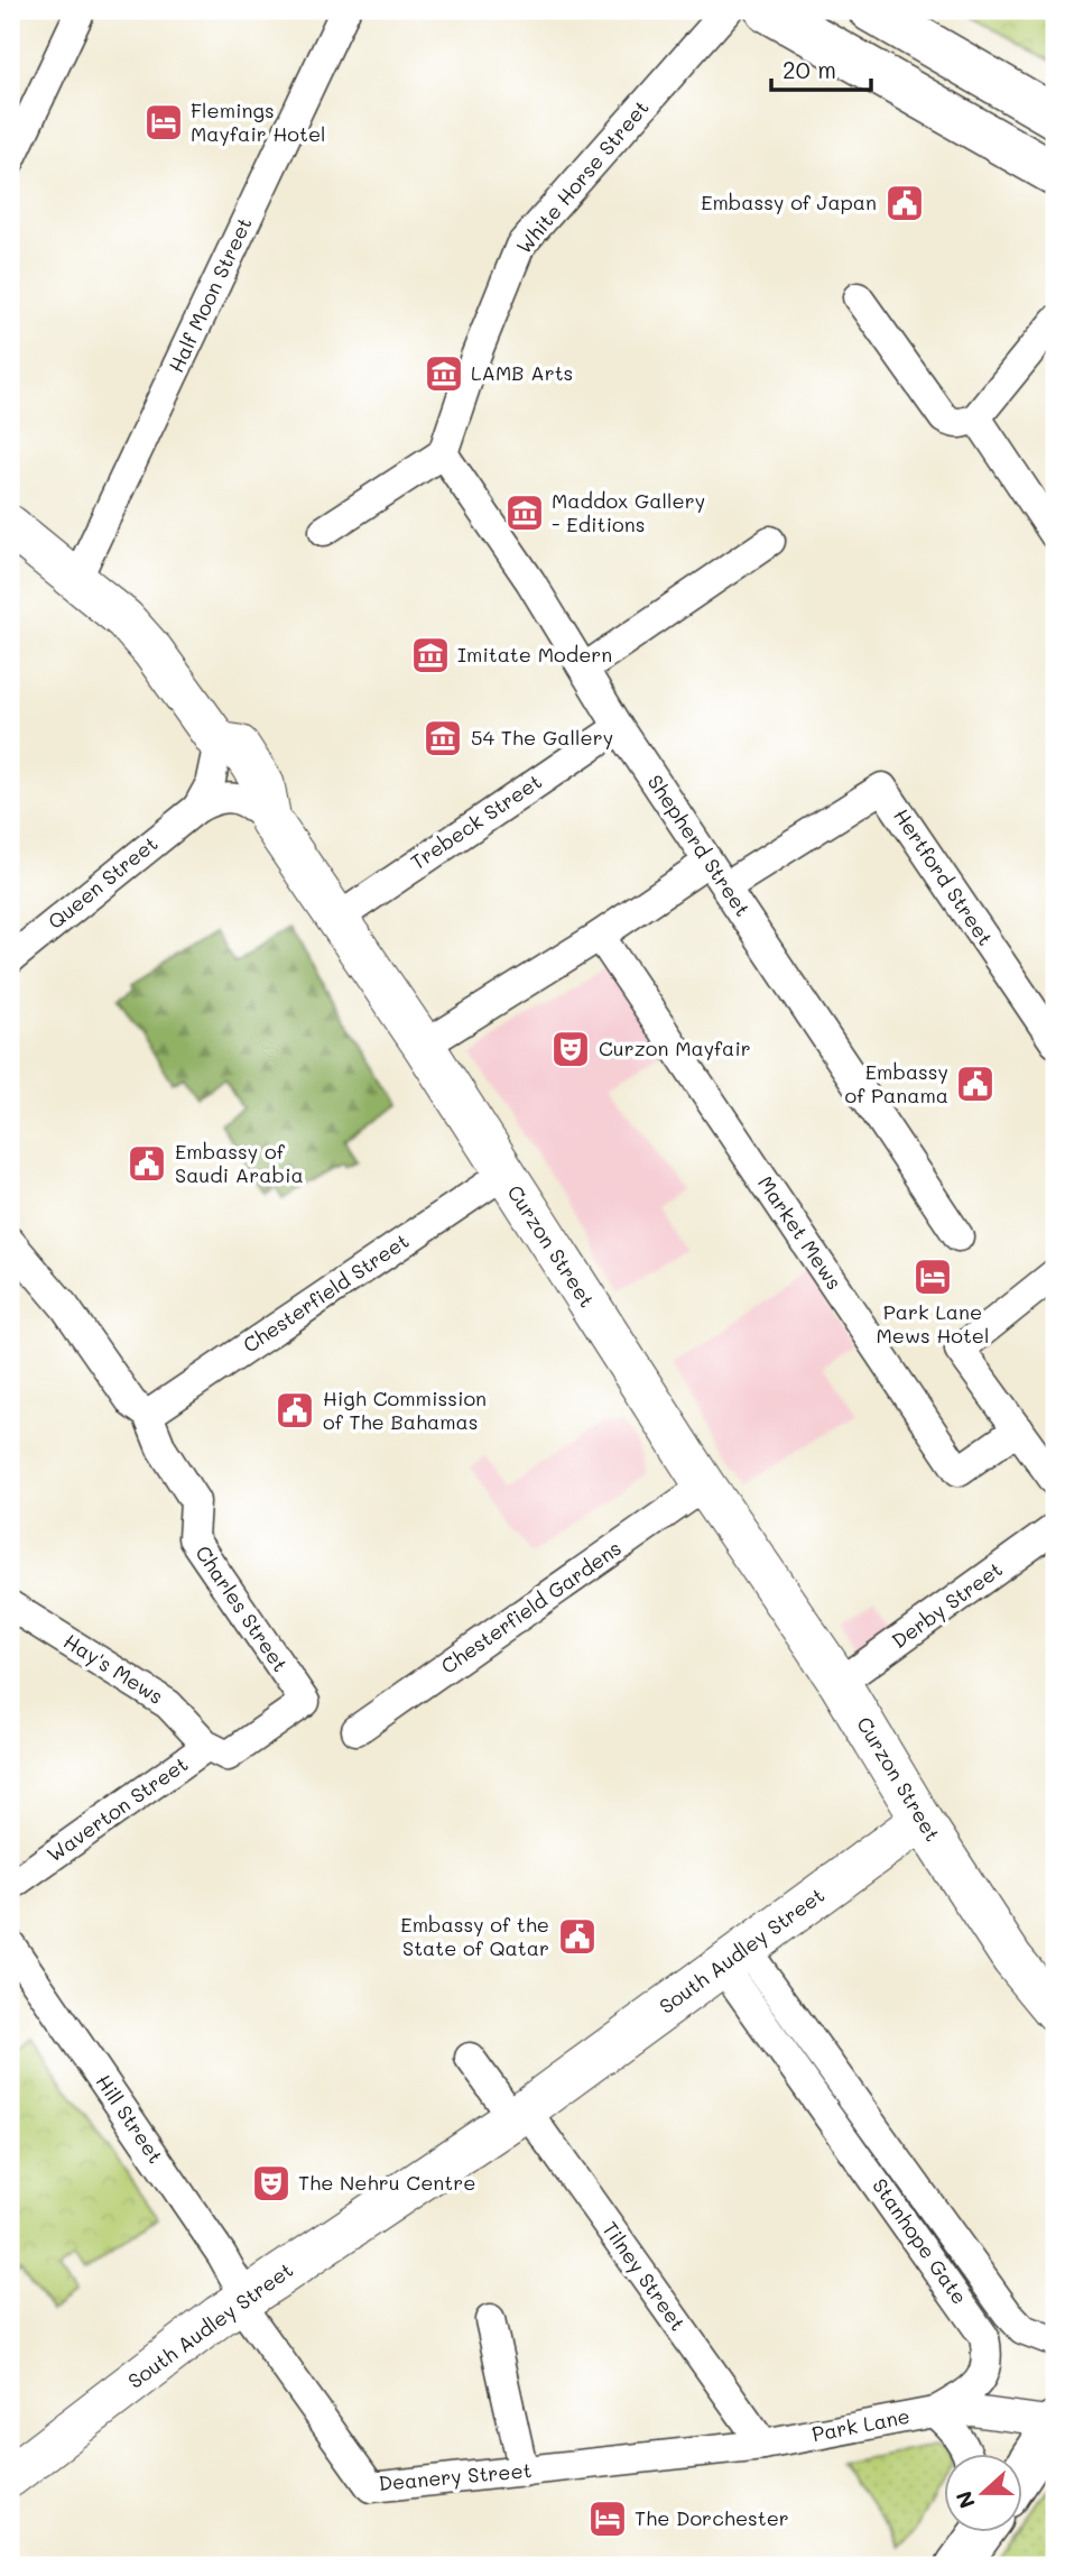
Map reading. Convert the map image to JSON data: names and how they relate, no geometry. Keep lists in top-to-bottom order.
{
  "streets": {
    "street": [
      "White Horse Street",
      "Half Moon Street",
      "Trebeck Street",
      "Shepherd Street",
      "Hertford Street",
      "Queen Street",
      "Market Mews",
      "Curzon Street",
      "Chesterfield Street",
      "Derby Street",
      "Chesterfield Gardens",
      "Charles Street",
      "Hay's Mews",
      "Waverton Street",
      "South Audley Street",
      "Hill Street",
      "Stanhope Gate",
      "Tilney Street",
      "Park Lane",
      "Deanery Street"
    ]
  },
  "crossings": [
    ["White Horse Street", "Shepherd Street"],
    ["Half Moon Street", "Curzon Street"],
    ["Trebeck Street", "Shepherd Street"],
    ["Trebeck Street", "Curzon Street"],
    ["Shepherd Street", "Hertford Street"],
    ["Queen Street", "Curzon Street"],
    ["Curzon Street", "Chesterfield Street"],
    ["Curzon Street", "Derby Street"],
    ["Curzon Street", "Chesterfield Gardens"],
    ["Curzon Street", "South Audley Street"],
    ["Chesterfield Street", "Charles Street"],
    ["Charles Street", "Waverton Street"],
    ["Hay's Mews", "Waverton Street"],
    ["South Audley Street", "Hill Street"],
    ["South Audley Street", "Stanhope Gate"],
    ["South Audley Street", "Tilney Street"],
    ["South Audley Street", "Deanery Street"],
    ["Hill Street", "Deanery Street"],
    ["Stanhope Gate", "Park Lane"],
    ["Tilney Street", "Park Lane"],
    ["Tilney Street", "Deanery Street"],
    ["Park Lane", "Deanery Street"]
  ],
  "places": {
    "hotel": ["Flemings Mayfair Hotel", "Park Lane Mews Hotel", "The Dorchester"],
    "public building": [
      "Embassy of Japan",
      "Embassy of Panama",
      "Embassy of Saudi Arabia",
      "High Commission of The Bahamas",
      "Embassy of the State of Qatar"
    ],
    "museum": [
      "LAMB Arts",
      "Maddox Gallery - Editions",
      "Imitate Modern",
      "54 The Gallery"
    ],
    "theatre": ["Curzon Mayfair", "The Nehru Centre"]
  },
  "scale_bar": "20 m",
  "north": "left"
}
